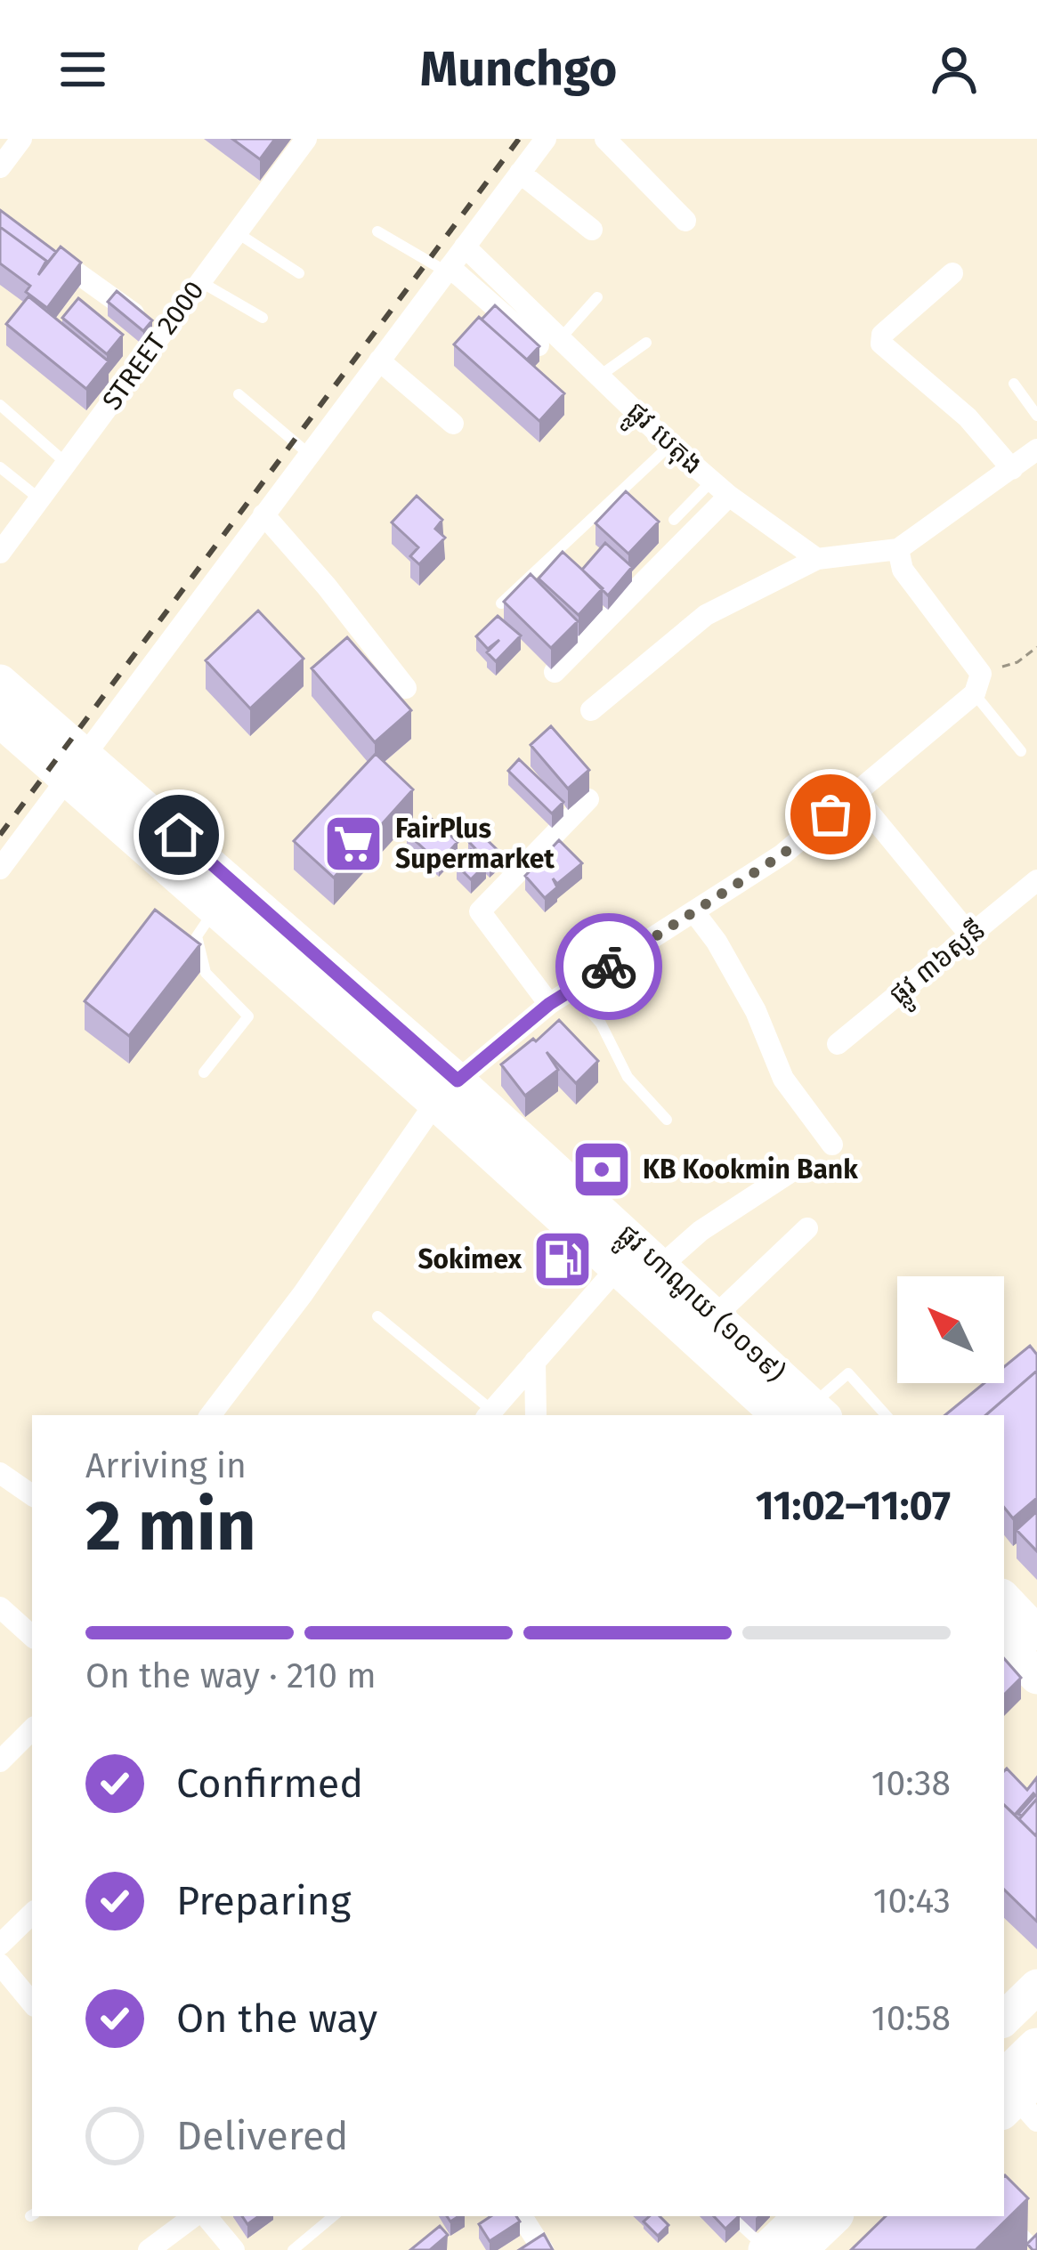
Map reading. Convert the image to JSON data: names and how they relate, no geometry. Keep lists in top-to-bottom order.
{
  "streets": {
    "main road": ["ផ្លូវ ហាណូយ (១០១៩)"],
    "street": ["STREET 2000", "ផ្លូវ បេតុង", "ផ្លូវ ៣៦សូនី"]
  },
  "places": {
    "supermarket": ["FairPlus Supermarket"],
    "bank": ["KB Kookmin Bank"],
    "fuel station": ["Sokimex"]
  },
  "north": "top left",
  "page": {
    "header": "Munchgo",
    "heading": ["2 min", "Arriving in", "11:02–11:07"],
    "bar": "On the way · 210 m",
    "list": [
      ["Confirmed", "10:38"],
      ["Preparing", "10:43"],
      ["On the way", "10:58"],
      "Delivered"
    ]
  }
}
